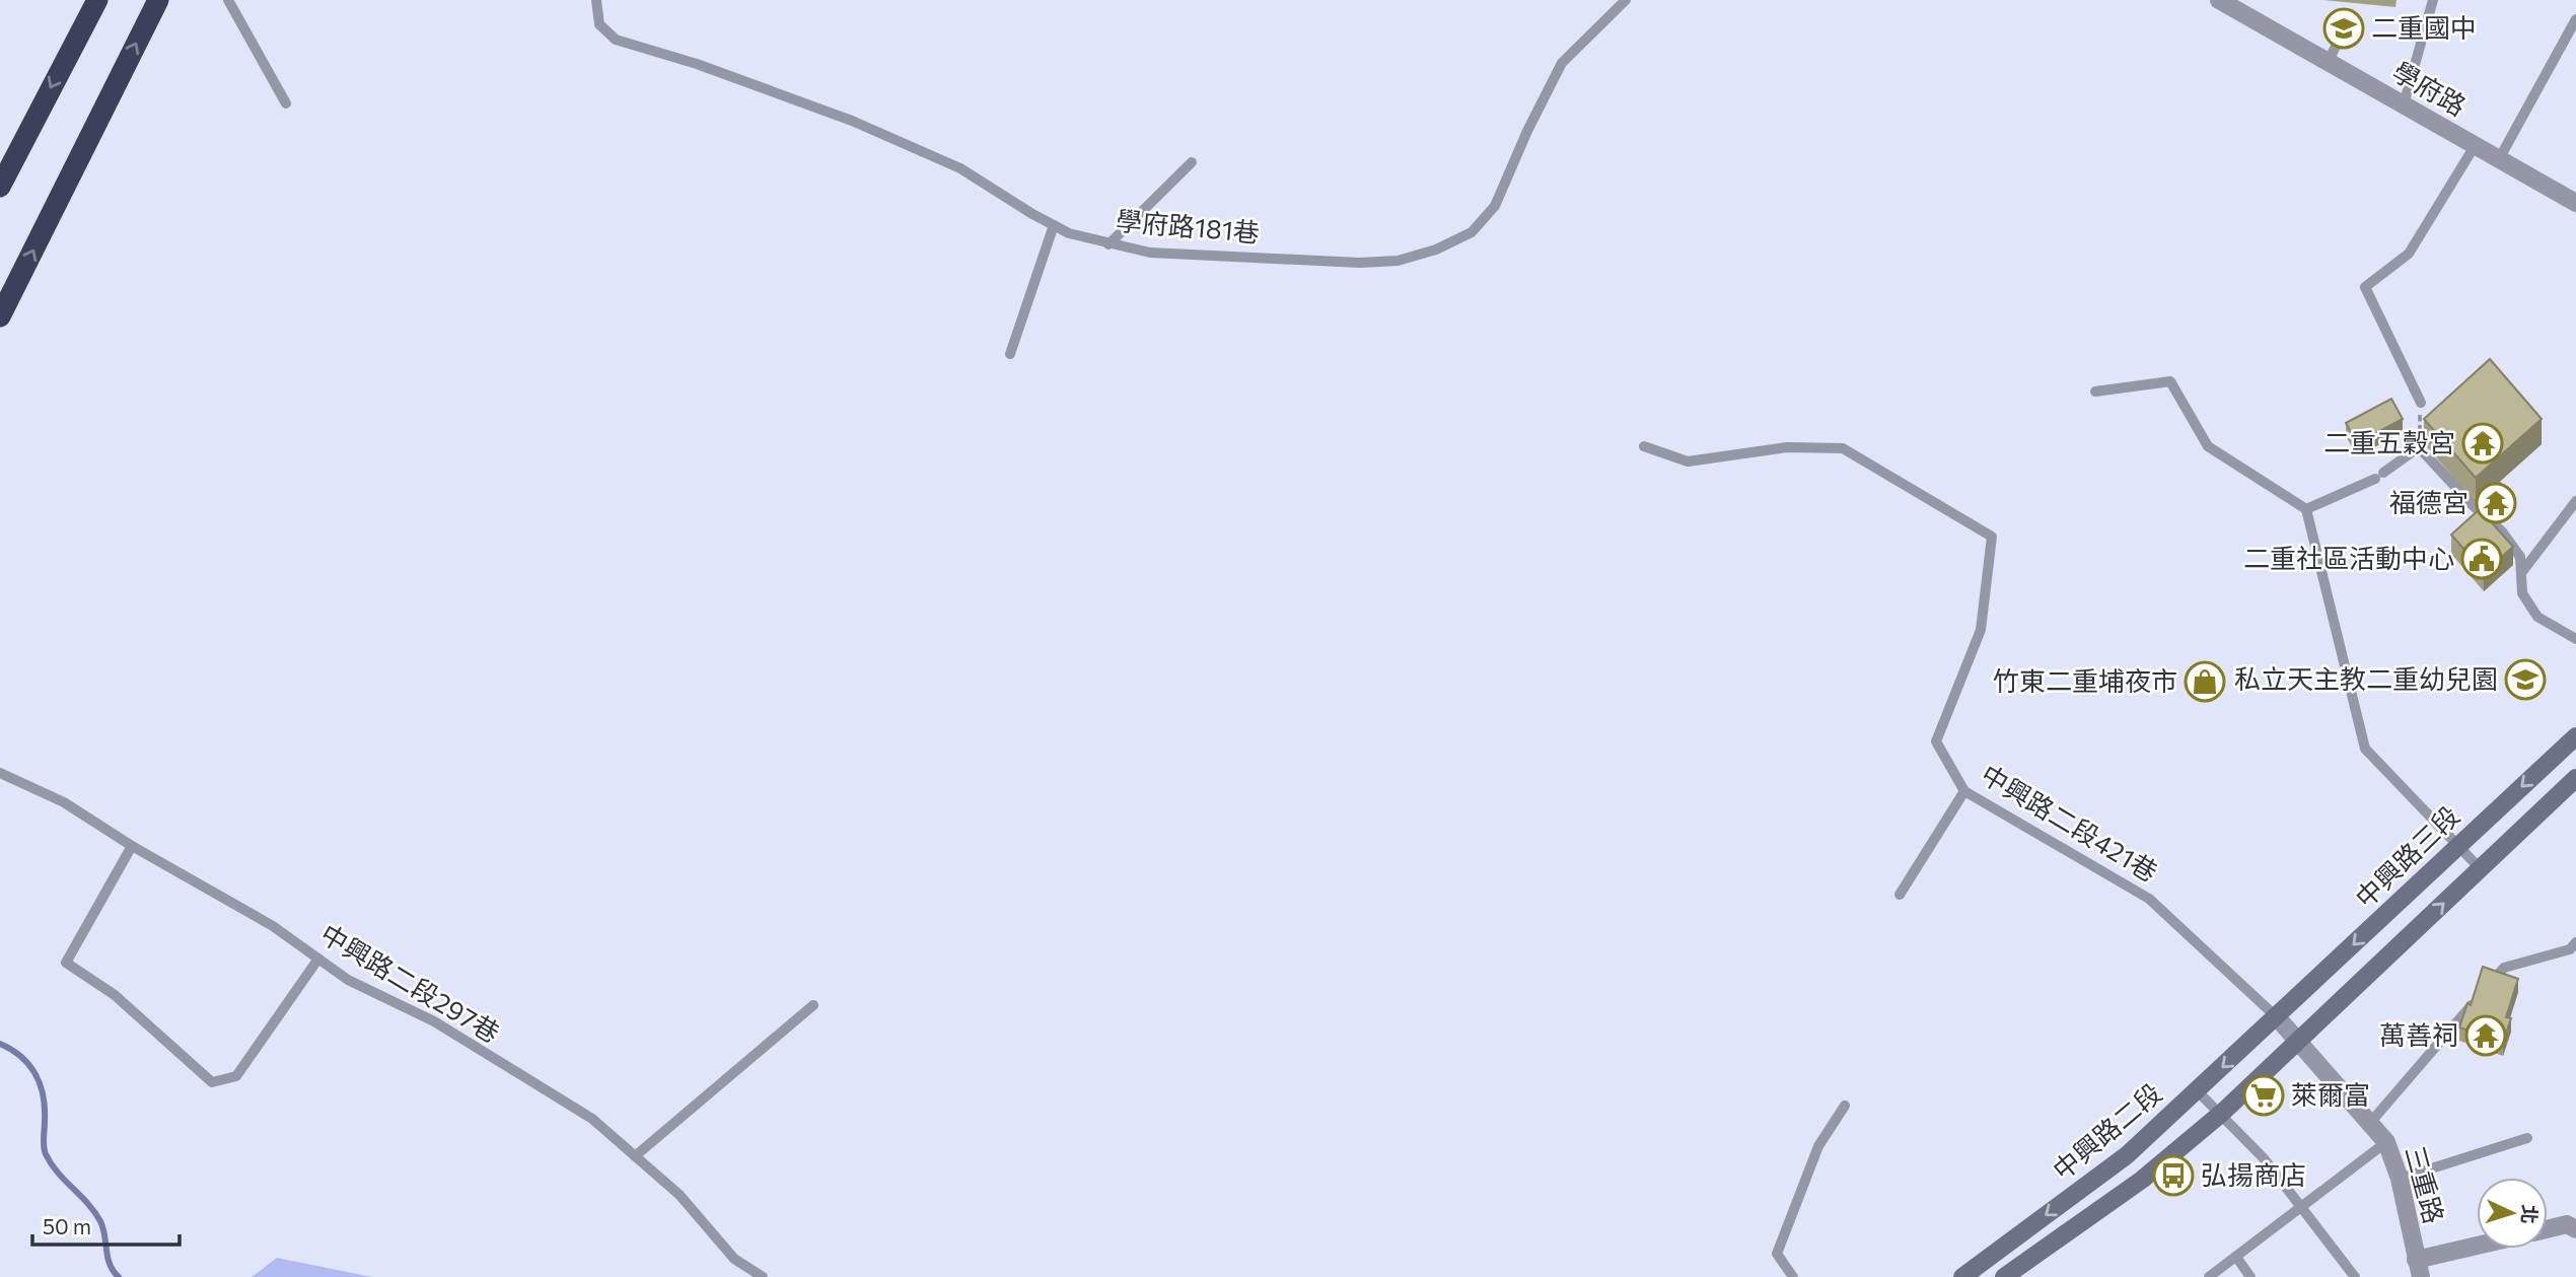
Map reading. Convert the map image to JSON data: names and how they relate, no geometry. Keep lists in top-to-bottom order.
{
  "streets": {
    "main road": ["中興路三段", "中興路二段"],
    "street": ["學府路", "三重路"],
    "lane": ["學府路181巷", "中興路二段421巷", "中興路二段297巷"]
  },
  "crossings": [
    ["中興路二段421巷", "中興路三段"],
    ["中興路二段421巷", "中興路二段"],
    ["中興路二段421巷", "三重路"],
    ["中興路三段", "中興路二段"],
    ["中興路三段", "三重路"],
    ["中興路二段", "三重路"]
  ],
  "places": {
    "school or university": ["二重國中", "私立天主教二重幼兒園"],
    "temple": ["二重五穀宮", "福德宮", "萬善祠"],
    "public building": ["二重社區活動中心"],
    "shop": ["竹東二重埔夜市"],
    "supermarket": ["萊爾富"],
    "bus stop": ["弘揚商店"]
  },
  "scale_bar": "50 m",
  "north": "right"
}
